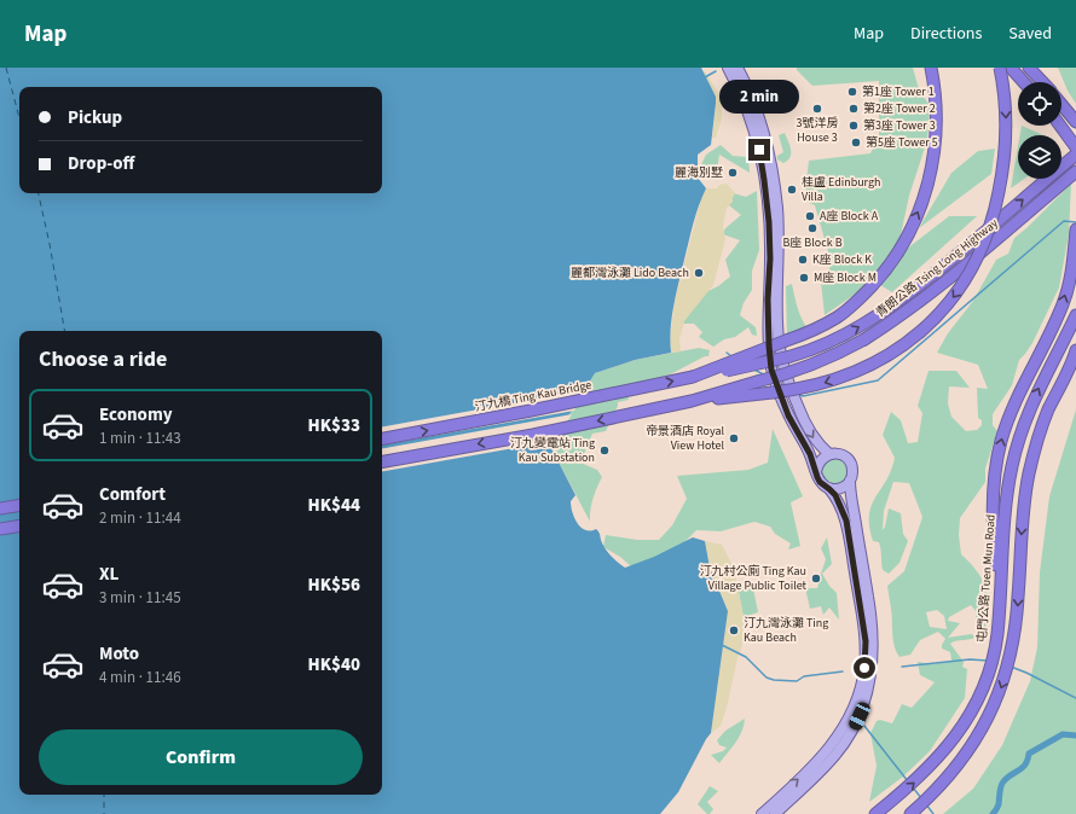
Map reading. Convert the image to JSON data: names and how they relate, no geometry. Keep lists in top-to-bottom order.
{
  "streets": {
    "highway": ["青朗公路 Tsing Long Highway", "汀九橋 Ting Kau Bridge", "屯門公路 Tuen Mun Road"]
  },
  "crossings": [
    ["青朗公路 Tsing Long Highway", "汀九橋 Ting Kau Bridge"]
  ],
  "places": [
    "第1座 Tower 1",
    "3號洋房 House 3",
    "第2座 Tower 2",
    "第3座 Tower 3",
    "第5座 Tower 5",
    "麗海別墅",
    "桂盧 Edinburgh Villa",
    "A座 Block A",
    "B座 Block B",
    "K座 Block K",
    "麗都灣泳灘 Lido Beach",
    "M座 Block M",
    "帝景酒店 Royal View Hotel",
    "汀九變電站 Ting Kau Substation",
    "汀九村公廁 Ting Kau Village Public Toilet",
    "汀九灣泳灘 Ting Kau Beach"
  ],
  "page": {
    "header": "Map",
    "nav": ["Map", "Directions", "Saved"],
    "bubble": "2 min",
    "banner": ["Pickup", "Drop-off"],
    "heading": "Choose a ride",
    "list": [
      {
        "name": "Economy",
        "note": "1 min · 11:43",
        "value": "HK$33"
      },
      {
        "name": "Comfort",
        "note": "2 min · 11:44",
        "value": "HK$44"
      },
      {
        "name": "XL",
        "note": "3 min · 11:45",
        "value": "HK$56"
      },
      {
        "name": "Moto",
        "note": "4 min · 11:46",
        "value": "HK$40"
      }
    ],
    "buttons": "Confirm"
  }
}
